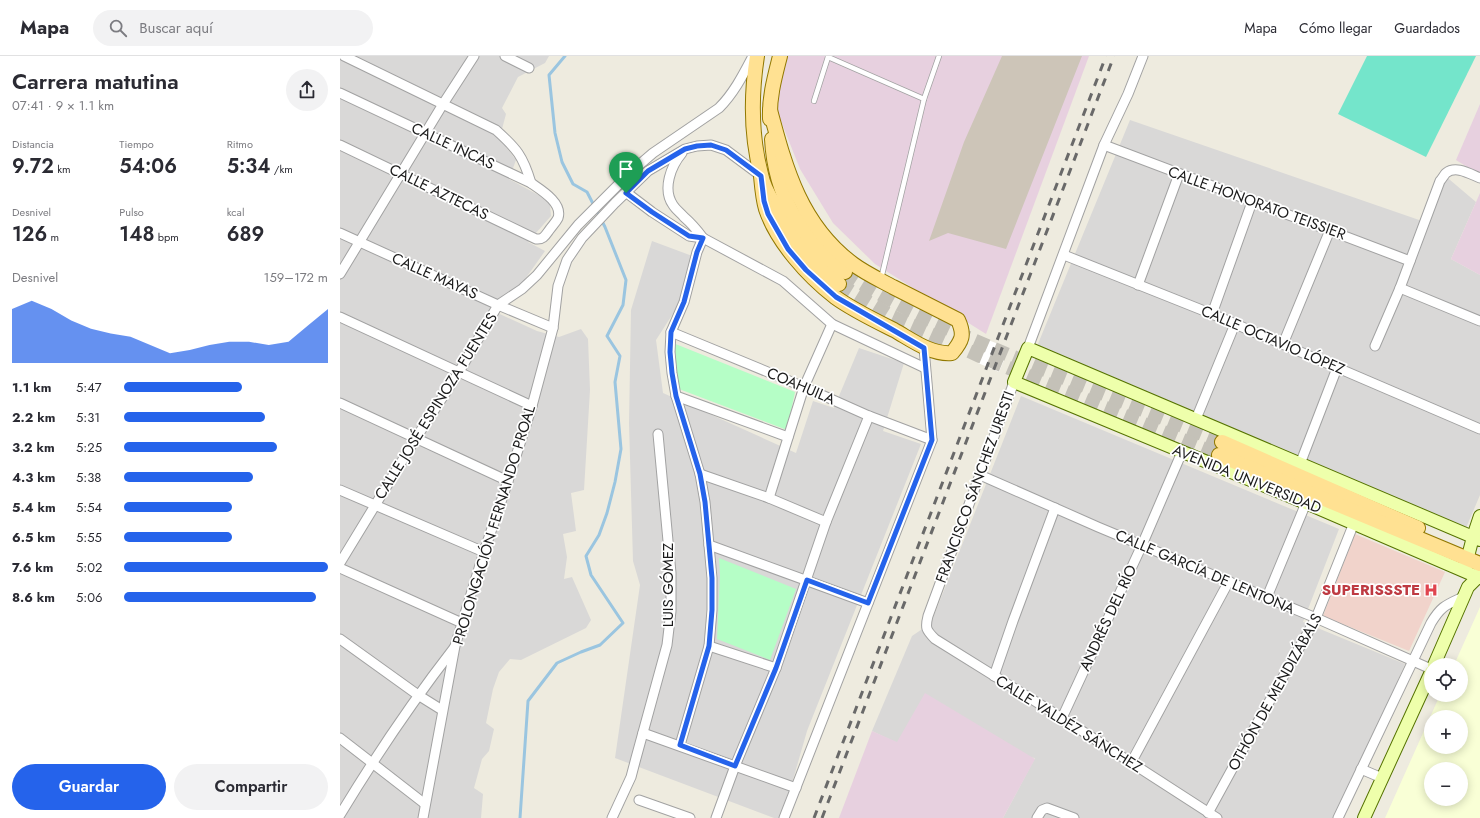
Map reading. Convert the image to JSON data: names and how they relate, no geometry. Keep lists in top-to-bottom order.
{
  "streets": {
    "main road": ["AVENIDA UNIVERSIDAD"],
    "street": [
      "CALLE INCAS",
      "CALLE AZTECAS",
      "CALLE HONORATO TEISSIER",
      "CALLE MAYAS",
      "CALLE OCTAVIO LÓPEZ",
      "COAHUILA",
      "CALLE JOSÉ ESPINOZA FUENTES",
      "FRANCISCO SÁNCHEZ URESTI",
      "PROLONGACIÓN FERNANDO PROAL",
      "CALLE GARCÍA DE LENTONA",
      "LUIS GÓMEZ",
      "ANDRÉS DEL RÍO",
      "OTHÓN DE MENDIZÁBALS",
      "CALLE VALDÉZ SÁNCHEZ"
    ]
  },
  "crossings": [
    ["CALLE INCAS", "CALLE AZTECAS"],
    ["CALLE MAYAS", "CALLE JOSÉ ESPINOZA FUENTES"],
    ["CALLE MAYAS", "PROLONGACIÓN FERNANDO PROAL"],
    ["AVENIDA UNIVERSIDAD", "FRANCISCO SÁNCHEZ URESTI"],
    ["AVENIDA UNIVERSIDAD", "ANDRÉS DEL RÍO"],
    ["AVENIDA UNIVERSIDAD", "OTHÓN DE MENDIZÁBALS"],
    ["FRANCISCO SÁNCHEZ URESTI", "CALLE GARCÍA DE LENTONA"],
    ["FRANCISCO SÁNCHEZ URESTI", "CALLE VALDÉZ SÁNCHEZ"],
    ["CALLE GARCÍA DE LENTONA", "ANDRÉS DEL RÍO"],
    ["CALLE GARCÍA DE LENTONA", "OTHÓN DE MENDIZÁBALS"],
    ["ANDRÉS DEL RÍO", "CALLE VALDÉZ SÁNCHEZ"],
    ["OTHÓN DE MENDIZÁBALS", "CALLE VALDÉZ SÁNCHEZ"]
  ],
  "places": {
    "hospital": ["SUPERISSSTE"]
  },
  "page": {
    "header": "Mapa",
    "search": "Buscar aquí",
    "nav": ["Mapa", "Cómo llegar", "Guardados"],
    "heading": ["Carrera matutina", "07:41 · 9 × 1.1 km"],
    "stats": [
      ["Distancia", "9.72 km"],
      ["Tiempo", "54:06"],
      ["Ritmo", "5:34 /km"],
      ["Desnivel", "126 m"],
      ["Pulso", "148 bpm"],
      ["kcal", "689"]
    ],
    "chart": ["Desnivel", "159–172 m"],
    "list": [
      {
        "name": "1.1 km",
        "note": "5:47"
      },
      {
        "name": "2.2 km",
        "note": "5:31"
      },
      {
        "name": "3.2 km",
        "note": "5:25"
      },
      {
        "name": "4.3 km",
        "note": "5:38"
      },
      {
        "name": "5.4 km",
        "note": "5:54"
      },
      {
        "name": "6.5 km",
        "note": "5:55"
      },
      {
        "name": "7.6 km",
        "note": "5:02"
      },
      {
        "name": "8.6 km",
        "note": "5:06"
      }
    ],
    "map_buttons": ["+", "−"],
    "buttons": ["Guardar", "Compartir"]
  }
}
